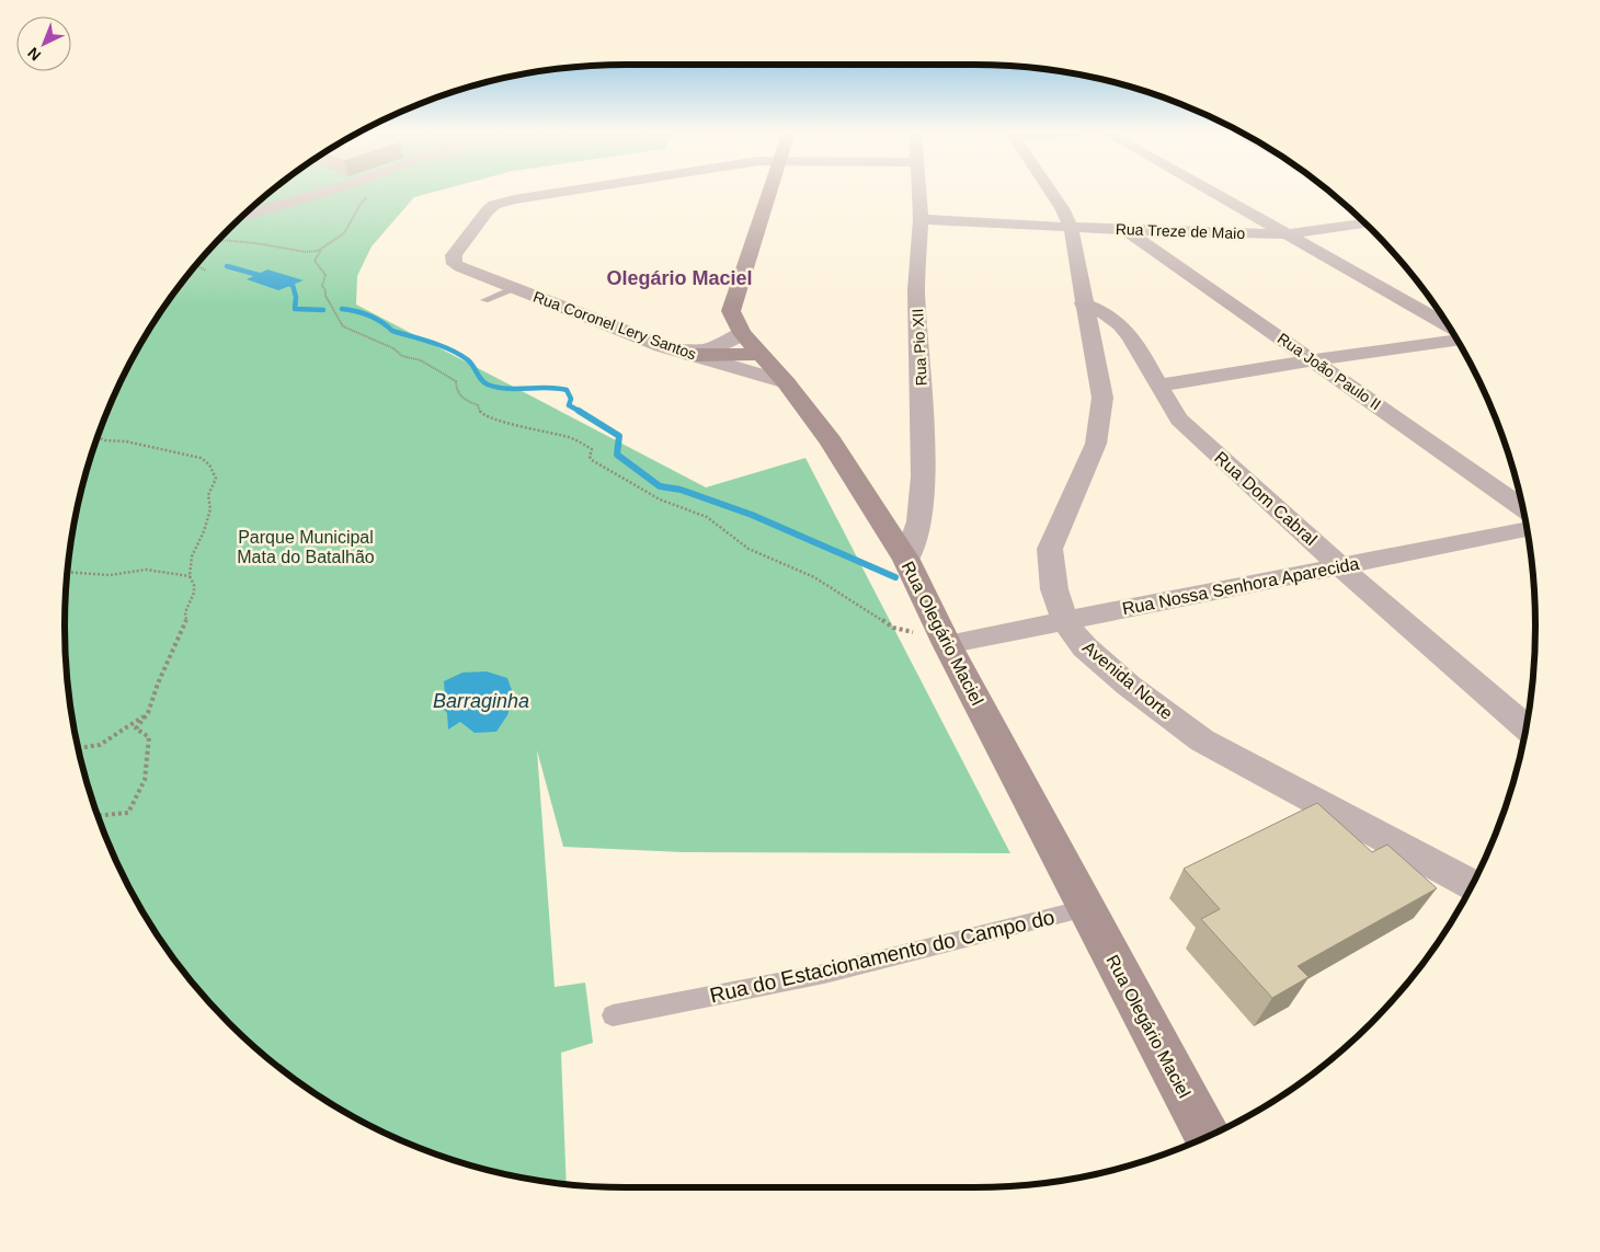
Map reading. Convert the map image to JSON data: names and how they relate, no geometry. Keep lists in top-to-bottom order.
{
  "streets": {
    "street": [
      "Rua Treze de Maio",
      "Rua Coronel Lery Santos",
      "Rua Pio XII",
      "Rua João Paulo II",
      "Rua Dom Cabral",
      "Rua Nossa Senhora Aparecida",
      "Rua Olegário Maciel",
      "Avenida Norte"
    ],
    "lane": ["Rua do Estacionamento do Campo do"]
  },
  "crossings": [
    ["Rua Treze de Maio", "Rua Pio XII"],
    ["Rua Treze de Maio", "Rua João Paulo II"],
    ["Rua Treze de Maio", "Avenida Norte"],
    ["Rua Coronel Lery Santos", "Rua Olegário Maciel"],
    ["Rua Pio XII", "Rua Olegário Maciel"],
    ["Rua Dom Cabral", "Rua Nossa Senhora Aparecida"],
    ["Rua Dom Cabral", "Avenida Norte"],
    ["Rua Nossa Senhora Aparecida", "Rua Olegário Maciel"],
    ["Rua Nossa Senhora Aparecida", "Avenida Norte"],
    ["Rua Olegário Maciel", "Rua do Estacionamento do Campo do"]
  ],
  "districts": ["Olegário Maciel"],
  "water": ["Barraginha"],
  "parks": ["Parque Municipal Mata do Batalhão"],
  "north": "bottom left"
}
